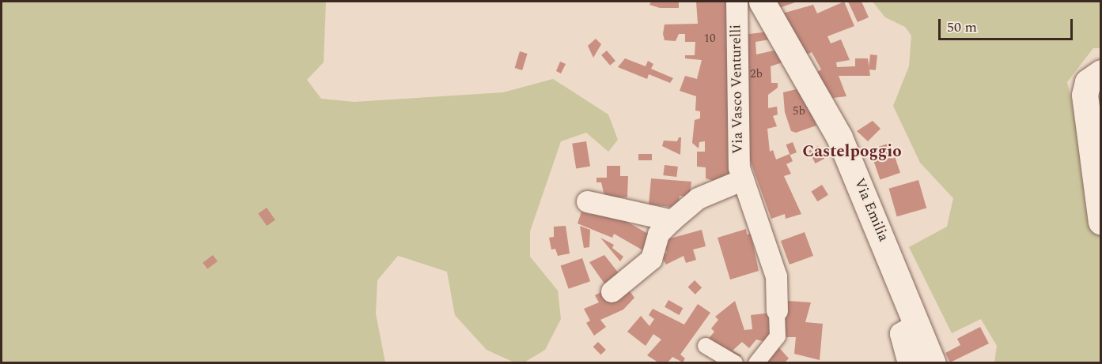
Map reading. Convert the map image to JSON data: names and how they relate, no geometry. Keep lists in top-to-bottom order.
{
  "streets": {
    "main road": ["Via Emilia"],
    "street": ["Via Vasco Venturelli"]
  },
  "districts": ["Castelpoggio"],
  "house_numbers": ["10", "2b", "5b"],
  "scale_bar": "50 m"
}
